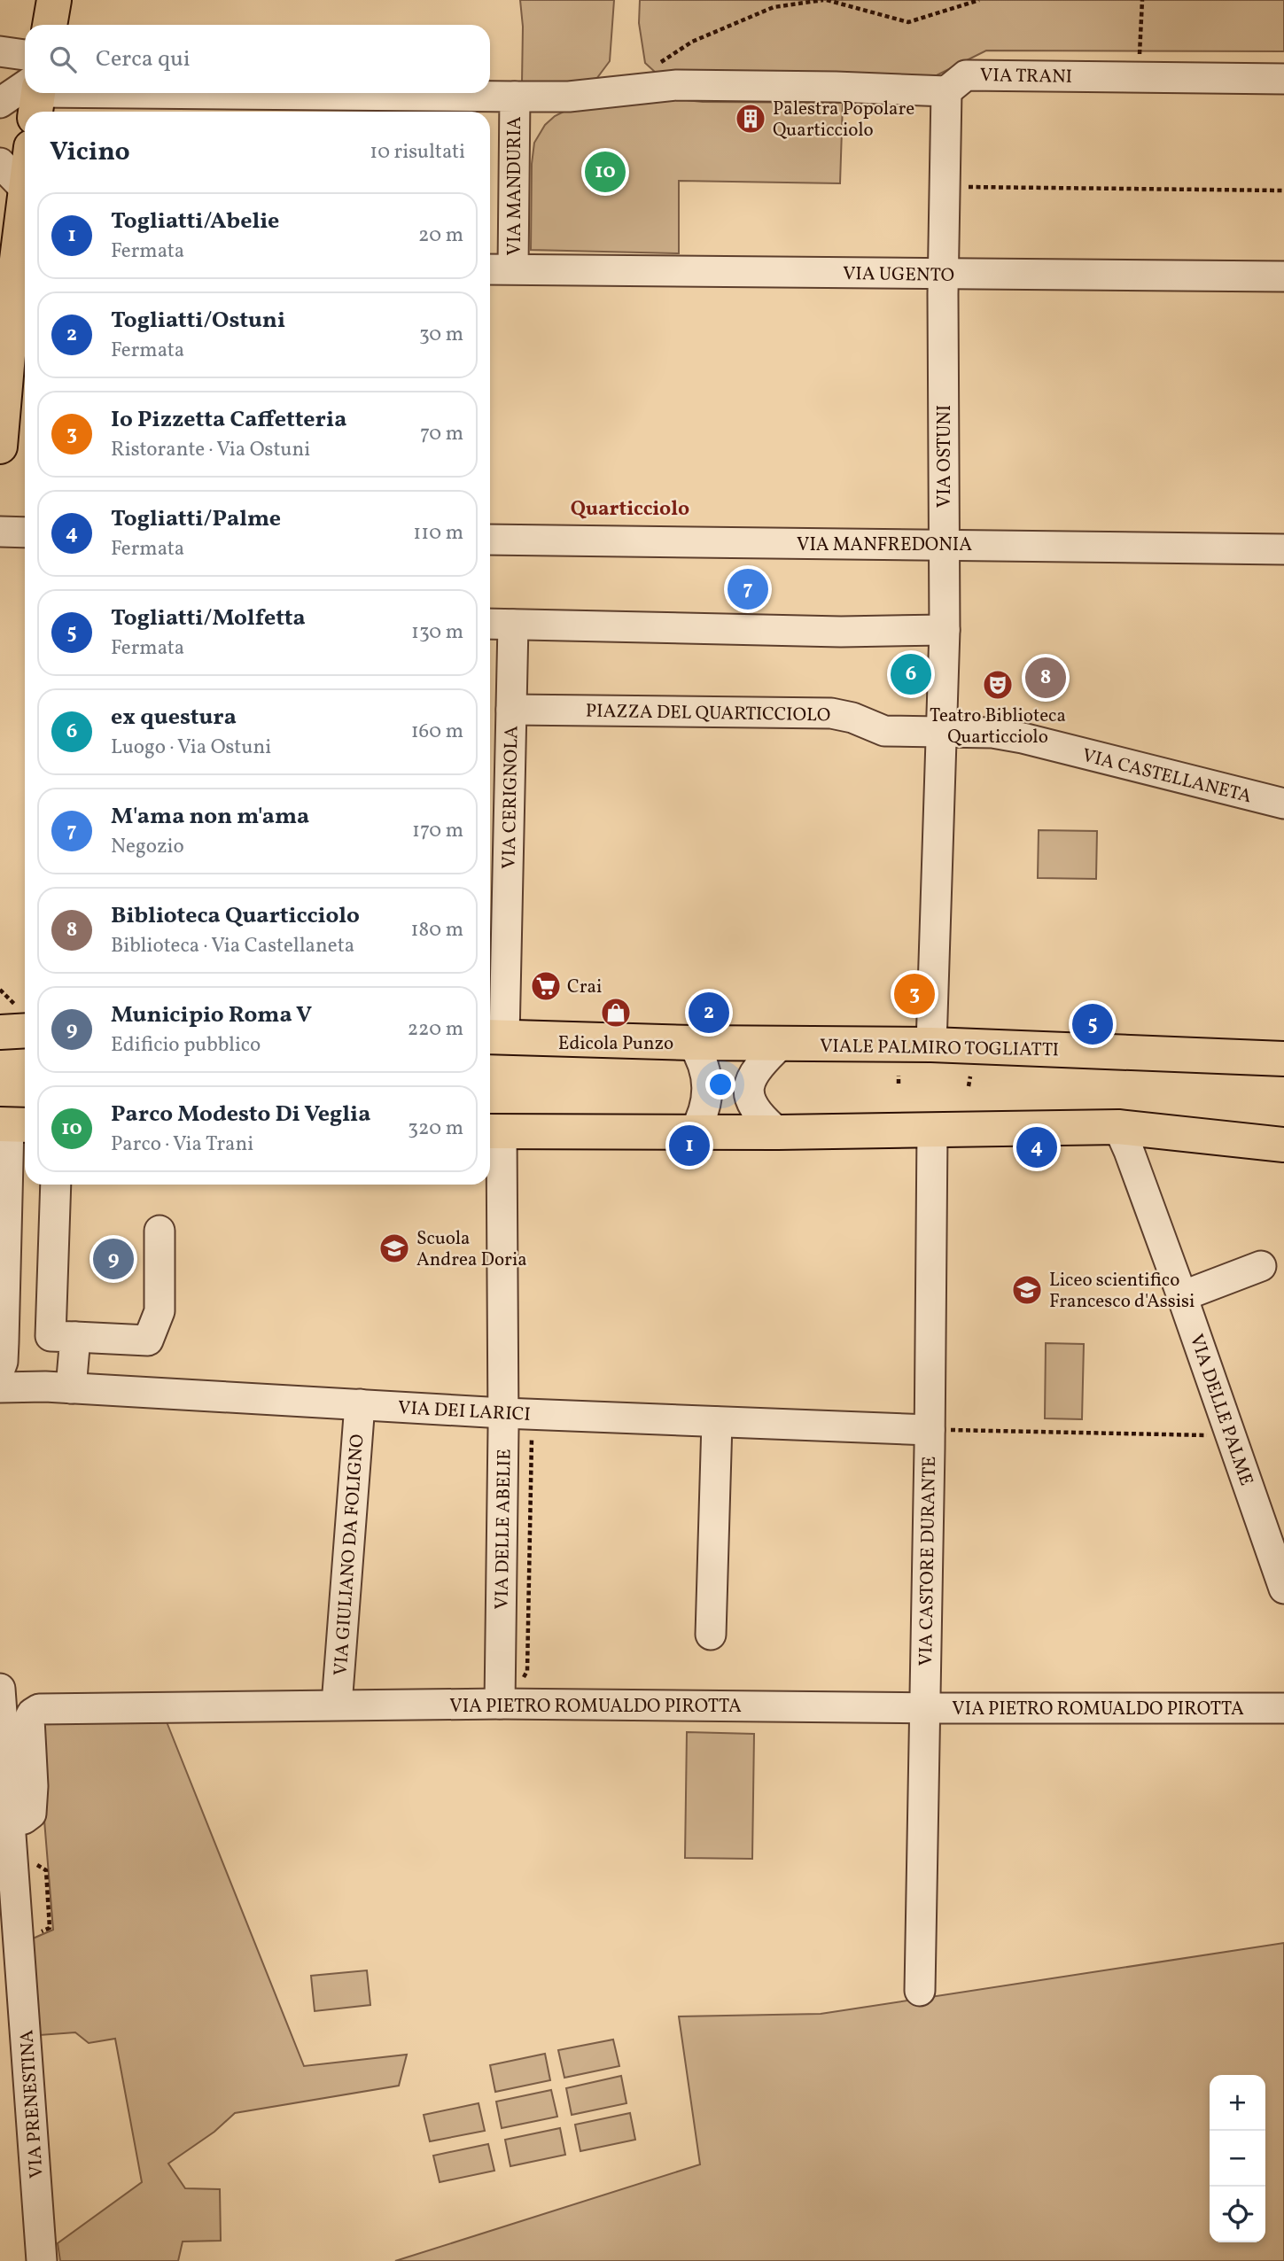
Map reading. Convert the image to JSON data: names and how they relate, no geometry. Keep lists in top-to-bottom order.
{
  "streets": {
    "main road": ["VIALE PALMIRO TOGLIATTI"],
    "street": [
      "VIA TRANI",
      "VIA MANDURIA",
      "VIA UGENTO",
      "VIA OSTUNI",
      "VIA MANFREDONIA",
      "PIAZZA DEL QUARTICCIOLO",
      "VIA CASTELLANETA",
      "VIA CERIGNOLA",
      "VIA DELLE PALME",
      "VIA DEI LARICI",
      "VIA DELLE ABELIE",
      "VIA GIULIANO DA FOLIGNO",
      "VIA CASTORE DURANTE",
      "VIA PIETRO ROMUALDO PIROTTA",
      "VIA PRENESTINA"
    ]
  },
  "crossings": [
    ["VIA TRANI", "VIA OSTUNI"],
    ["VIA MANDURIA", "VIA UGENTO"],
    ["VIA UGENTO", "VIA OSTUNI"],
    ["VIA OSTUNI", "VIA MANFREDONIA"],
    ["VIA OSTUNI", "PIAZZA DEL QUARTICCIOLO"],
    ["VIA OSTUNI", "VIA CASTELLANETA"],
    ["VIA OSTUNI", "VIALE PALMIRO TOGLIATTI"],
    ["PIAZZA DEL QUARTICCIOLO", "VIA CASTELLANETA"],
    ["PIAZZA DEL QUARTICCIOLO", "VIA CERIGNOLA"],
    ["VIA CERIGNOLA", "VIALE PALMIRO TOGLIATTI"],
    ["VIA DEI LARICI", "VIA DELLE ABELIE"],
    ["VIA DEI LARICI", "VIA GIULIANO DA FOLIGNO"],
    ["VIA DEI LARICI", "VIA CASTORE DURANTE"],
    ["VIA DELLE ABELIE", "VIA PIETRO ROMUALDO PIROTTA"],
    ["VIA GIULIANO DA FOLIGNO", "VIA PIETRO ROMUALDO PIROTTA"],
    ["VIA CASTORE DURANTE", "VIA PIETRO ROMUALDO PIROTTA"],
    ["VIA PIETRO ROMUALDO PIROTTA", "VIA PRENESTINA"]
  ],
  "districts": ["Quarticciolo"],
  "places": {
    "building": ["Palestra Popolare Quarticciolo"],
    "theatre": ["Teatro Biblioteca Quarticciolo"],
    "supermarket": ["Crai"],
    "shop": ["Edicola Punzo"],
    "school or university": ["Scuola Andrea Doria", "Liceo scientifico Francesco d'Assisi"]
  },
  "page": {
    "search": "Cerca qui",
    "heading": ["Vicino", "10 risultati"],
    "pins": [
      "10",
      "7",
      "6",
      "8",
      "3",
      "2",
      "5",
      "1",
      "4",
      "9"
    ],
    "list": [
      {
        "mark": "1",
        "name": "Togliatti/Abelie",
        "note": "Fermata",
        "value": "20 m"
      },
      {
        "mark": "2",
        "name": "Togliatti/Ostuni",
        "note": "Fermata",
        "value": "30 m"
      },
      {
        "mark": "3",
        "name": "Io Pizzetta Caffetteria",
        "note": "Ristorante · Via Ostuni",
        "value": "70 m"
      },
      {
        "mark": "4",
        "name": "Togliatti/Palme",
        "note": "Fermata",
        "value": "110 m"
      },
      {
        "mark": "5",
        "name": "Togliatti/Molfetta",
        "note": "Fermata",
        "value": "130 m"
      },
      {
        "mark": "6",
        "name": "ex questura",
        "note": "Luogo · Via Ostuni",
        "value": "160 m"
      },
      {
        "mark": "7",
        "name": "M'ama non m'ama",
        "note": "Negozio",
        "value": "170 m"
      },
      {
        "mark": "8",
        "name": "Biblioteca Quarticciolo",
        "note": "Biblioteca · Via Castellaneta",
        "value": "180 m"
      },
      {
        "mark": "9",
        "name": "Municipio Roma V",
        "note": "Edificio pubblico",
        "value": "220 m"
      },
      {
        "mark": "10",
        "name": "Parco Modesto Di Veglia",
        "note": "Parco · Via Trani",
        "value": "320 m"
      }
    ],
    "map_buttons": ["+", "−"]
  }
}
